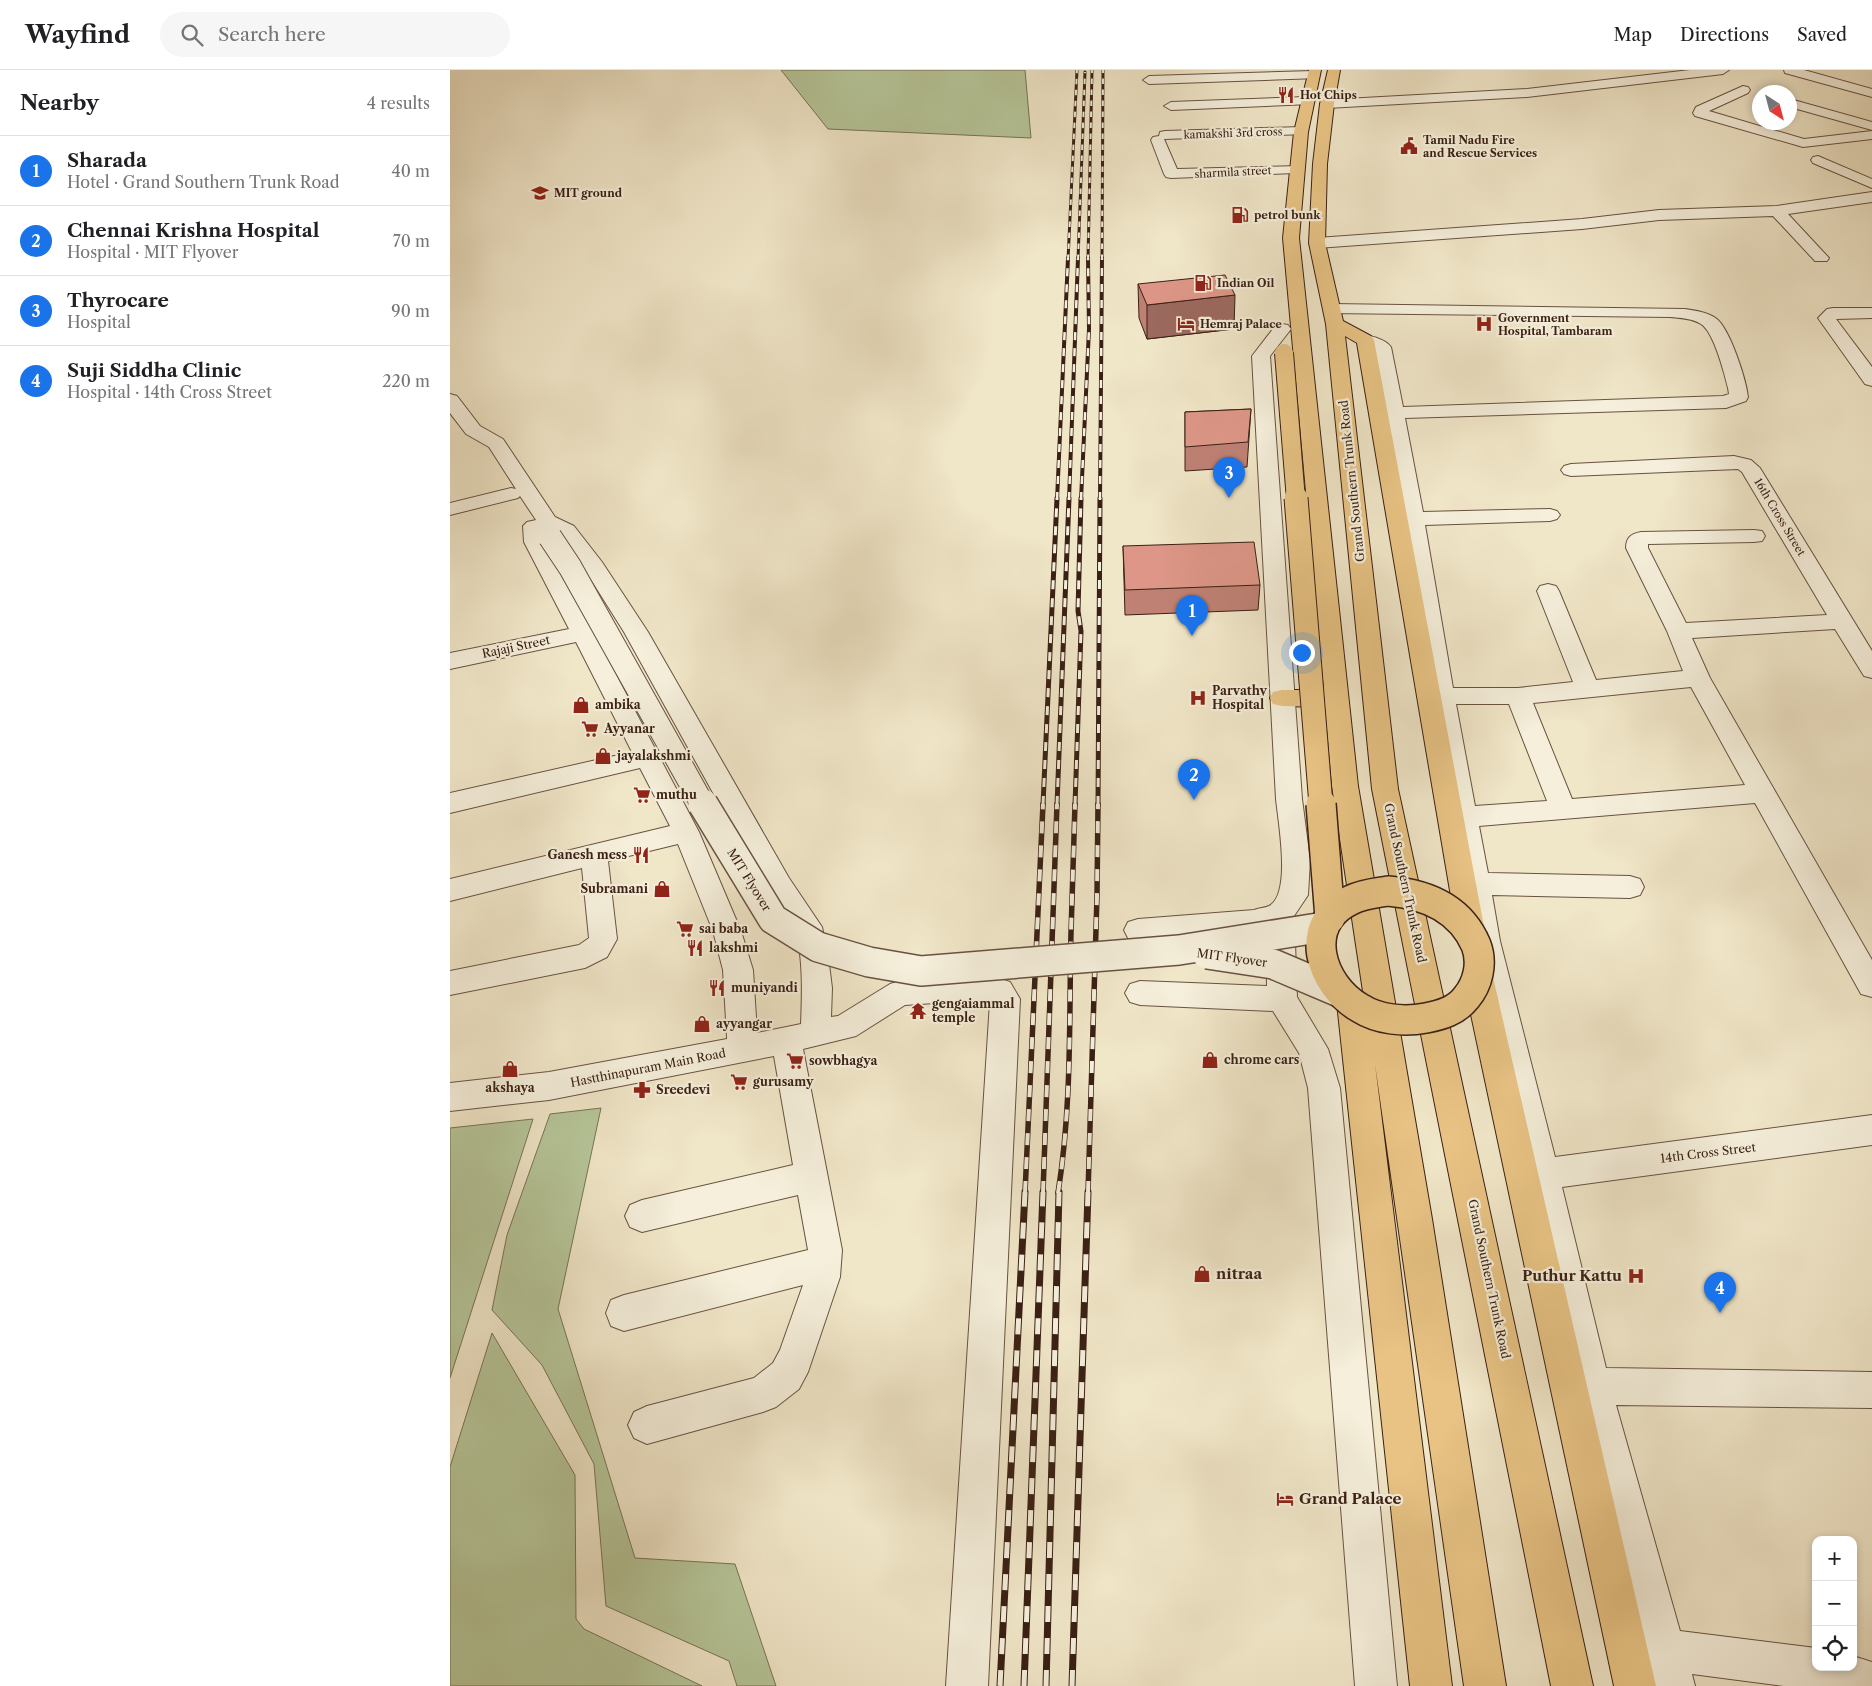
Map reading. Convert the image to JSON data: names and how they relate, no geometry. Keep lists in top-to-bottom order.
{
  "streets": {
    "main road": ["Grand Southern Trunk Road"],
    "street": [
      "kamakshi 3rd cross",
      "sharmila street",
      "16th Cross Street",
      "Rajaji Street",
      "MIT Flyover",
      "Hastthinapuram Main Road",
      "14th Cross Street"
    ]
  },
  "crossings": [
    ["kamakshi 3rd cross", "sharmila street"]
  ],
  "places": {
    "restaurant": [
      "Hot Chips",
      "Ganesh mess",
      "lakshmi",
      "muniyandi"
    ],
    "public building": ["Tamil Nadu Fire and Rescue Services"],
    "school or university": ["MIT ground"],
    "fuel station": ["petrol bunk", "Indian Oil"],
    "hotel": ["Hemraj Palace", "Grand Palace"],
    "hospital": ["Government Hospital, Tambaram", "Parvathy Hospital", "Puthur Kattu"],
    "shop": [
      "ambika",
      "jayalakshmi",
      "Subramani",
      "ayyangar",
      "chrome cars",
      "akshaya",
      "nitraa"
    ],
    "supermarket": [
      "Ayyanar",
      "muthu",
      "sai baba",
      "sowbhagya",
      "gurusamy"
    ],
    "temple": ["gengaiammal temple"],
    "pharmacy": ["Sreedevi"]
  },
  "north": "bottom right",
  "page": {
    "header": "Wayfind",
    "search": "Search here",
    "nav": ["Map", "Directions", "Saved"],
    "heading": ["Nearby", "4 results"],
    "list": [
      {
        "mark": "1",
        "name": "Sharada",
        "note": "Hotel · Grand Southern Trunk Road",
        "value": "40 m"
      },
      {
        "mark": "2",
        "name": "Chennai Krishna Hospital",
        "note": "Hospital · MIT Flyover",
        "value": "70 m"
      },
      {
        "mark": "3",
        "name": "Thyrocare",
        "note": "Hospital",
        "value": "90 m"
      },
      {
        "mark": "4",
        "name": "Suji Siddha Clinic",
        "note": "Hospital · 14th Cross Street",
        "value": "220 m"
      }
    ],
    "pins": [
      "3",
      "1",
      "2",
      "4"
    ],
    "map_buttons": ["+", "−"]
  }
}
